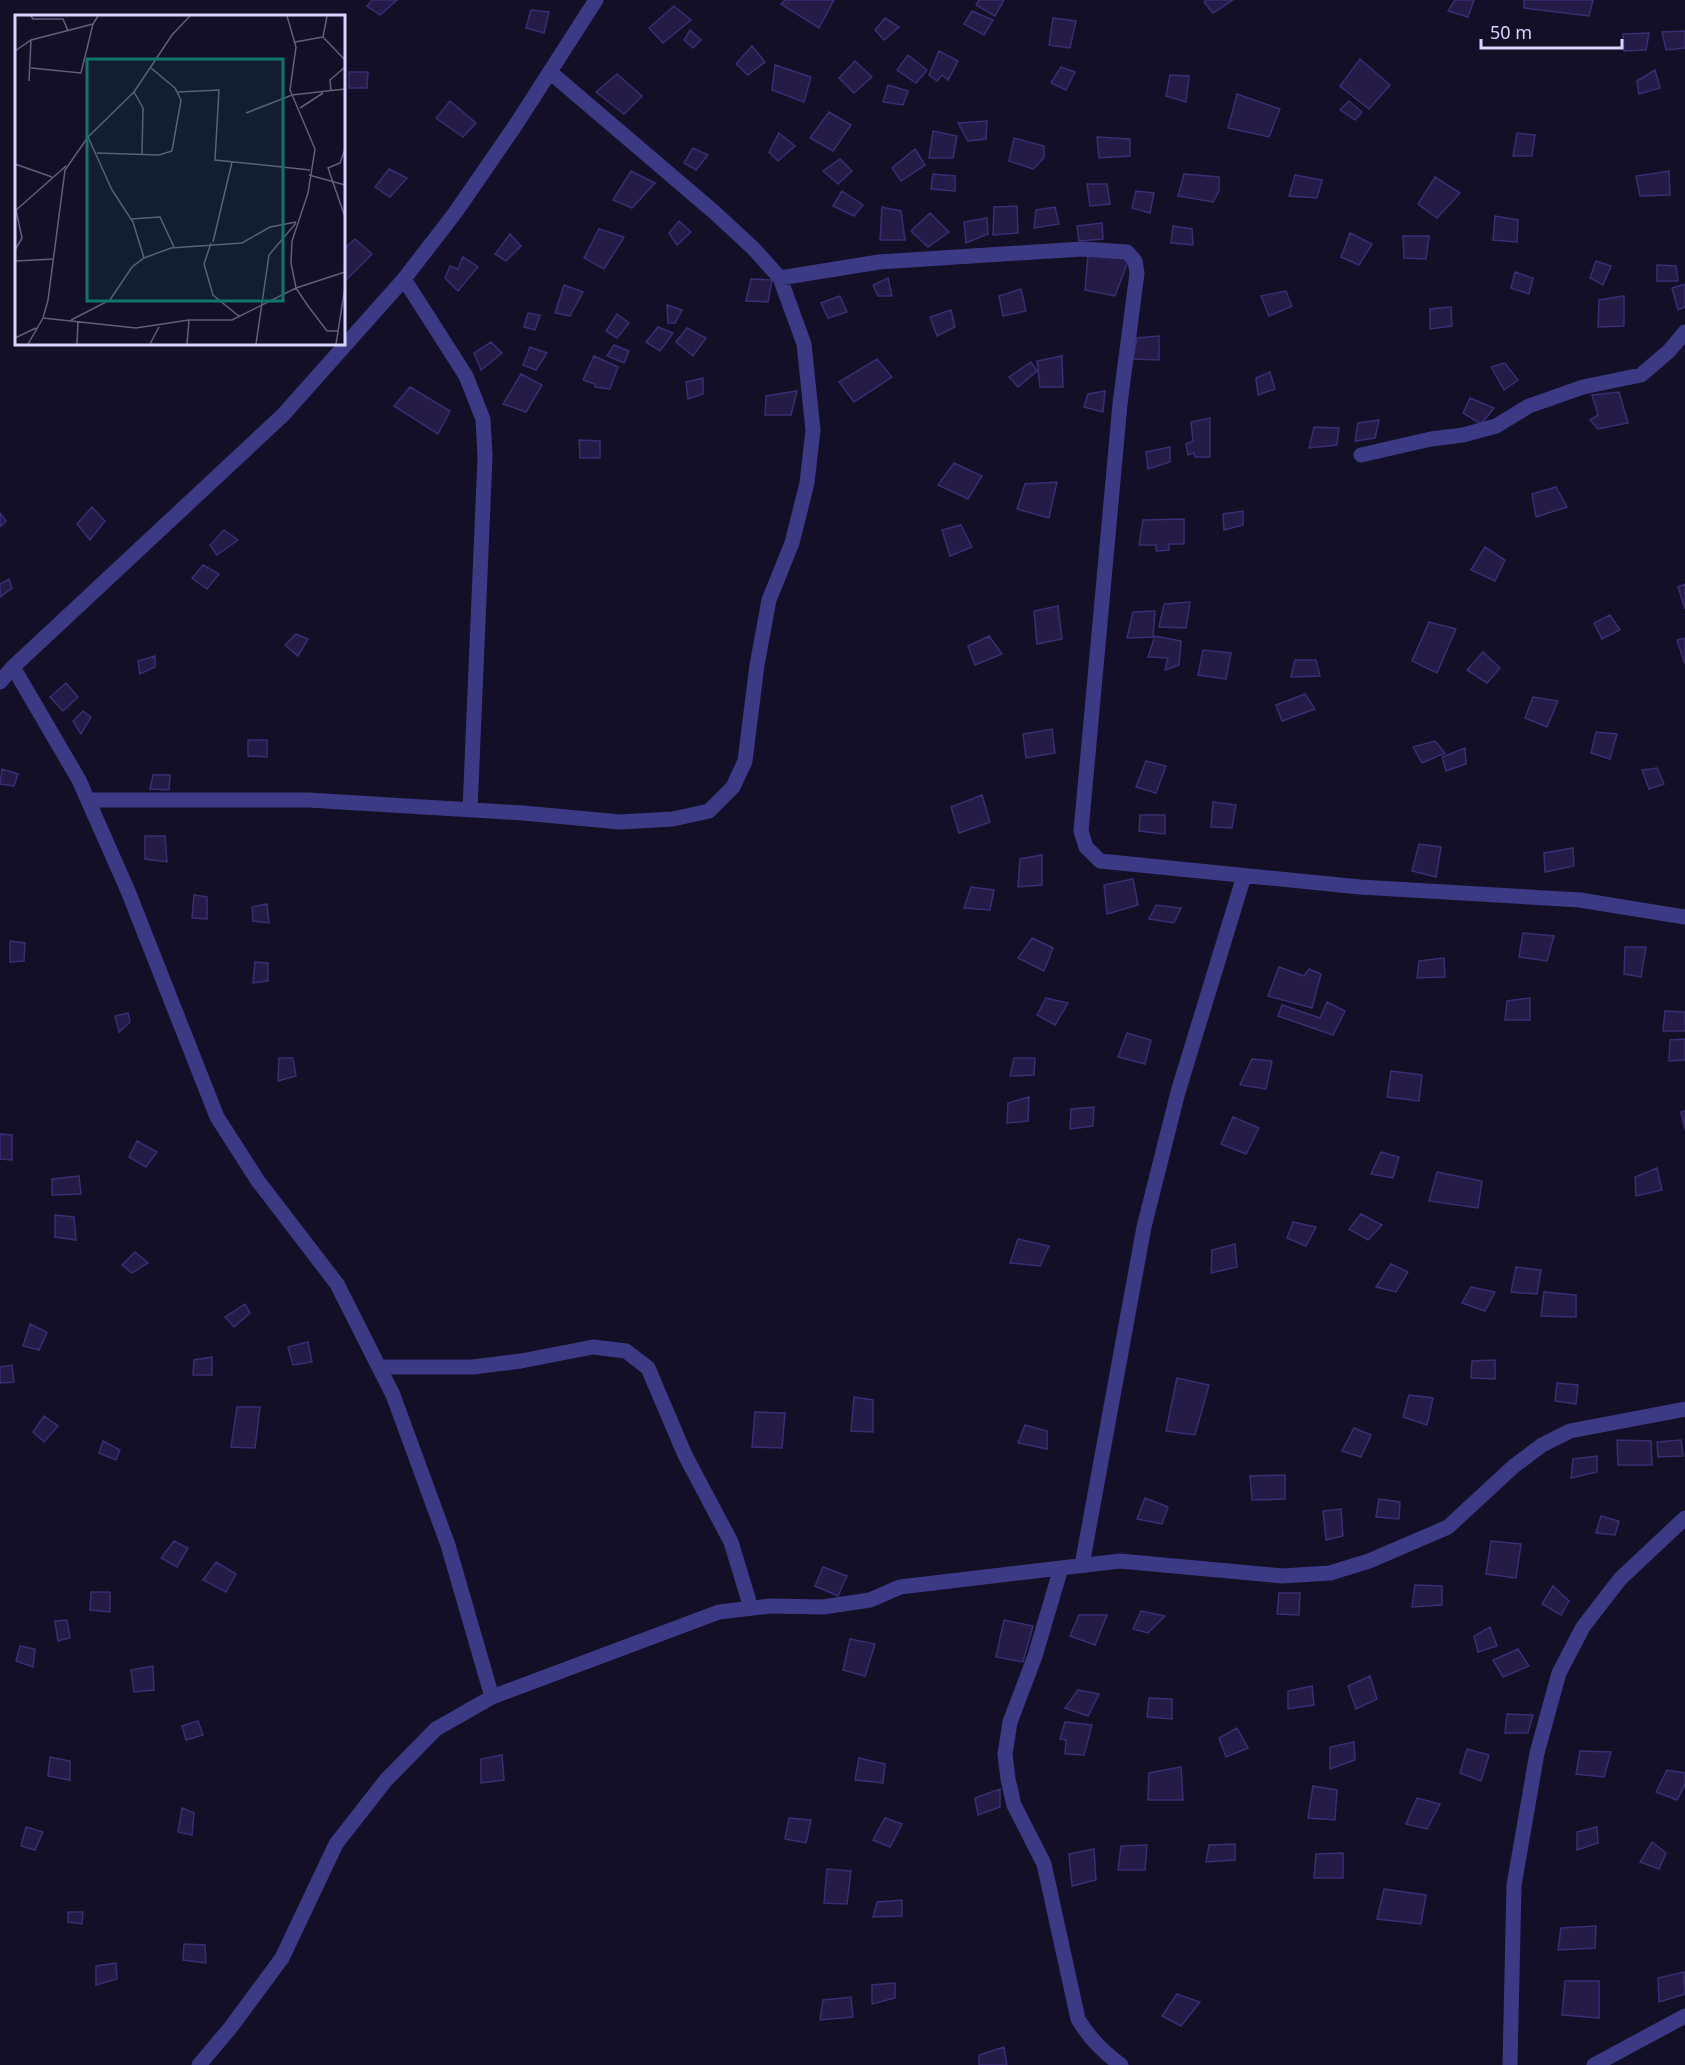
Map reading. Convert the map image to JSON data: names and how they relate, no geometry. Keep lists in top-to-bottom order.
{
  "scale_bar": "50 m"
}
